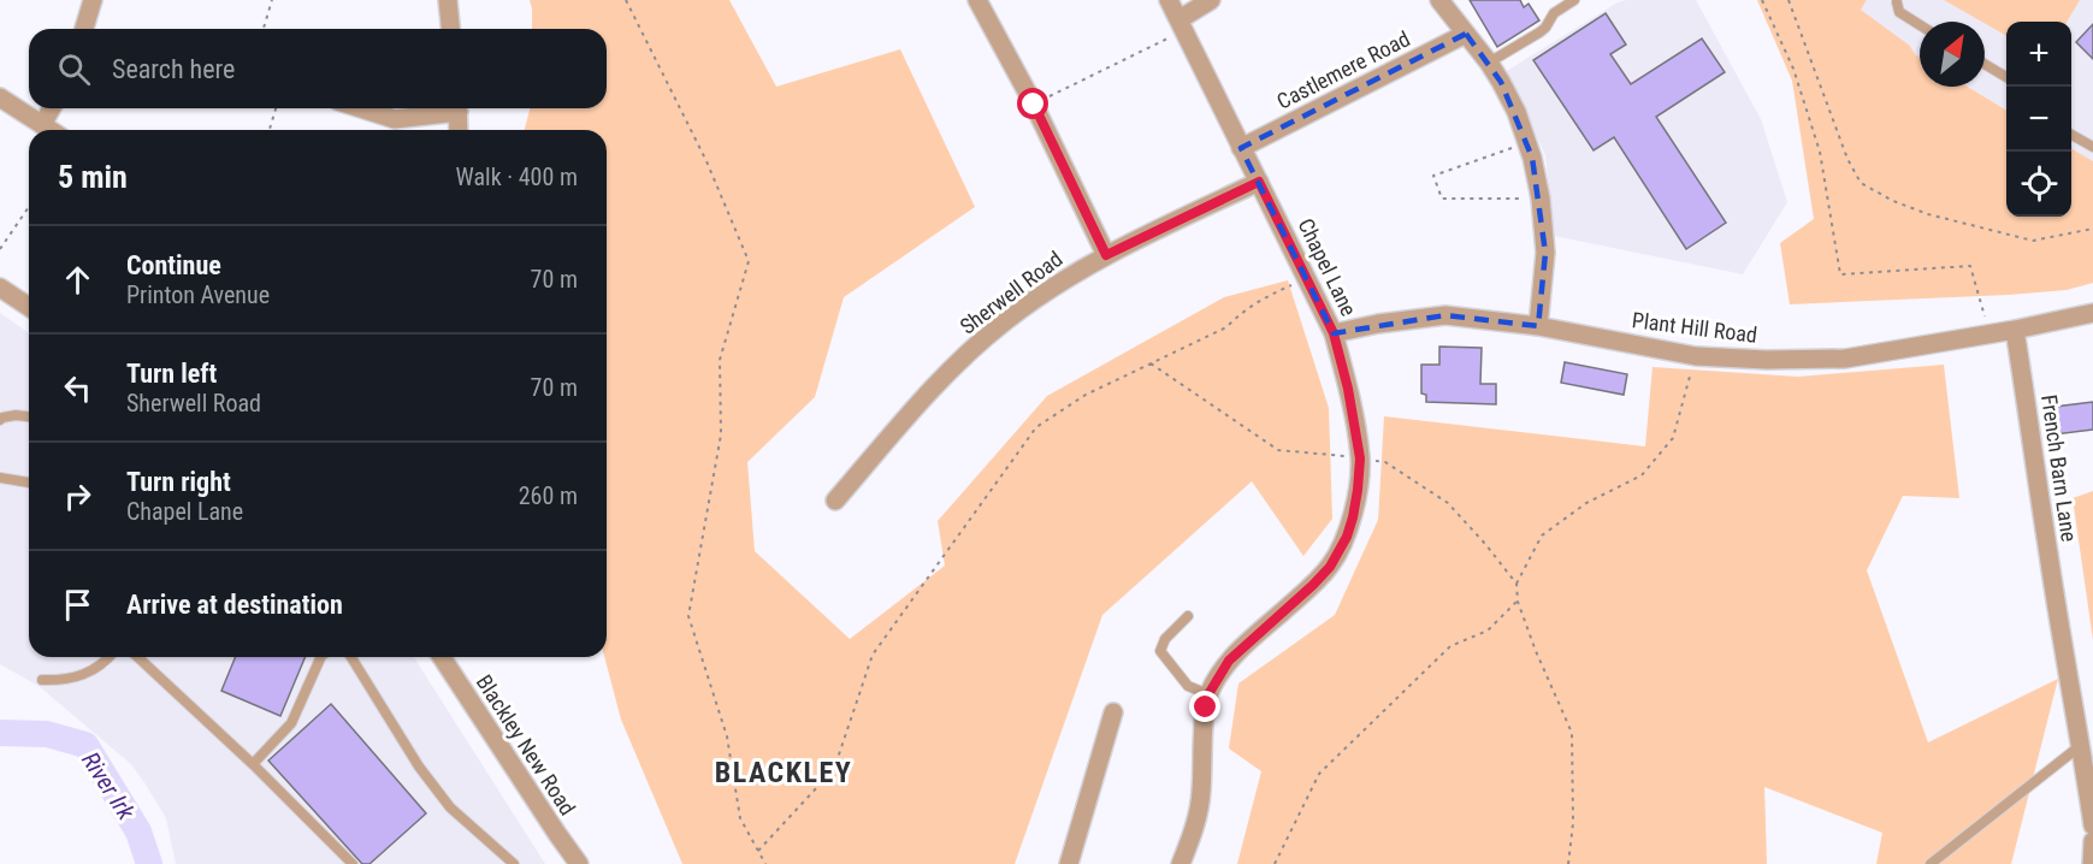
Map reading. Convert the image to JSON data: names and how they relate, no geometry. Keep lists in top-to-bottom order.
{
  "streets": {
    "street": [
      "Castlemere Road",
      "Chapel Lane",
      "Sherwell Road",
      "Plant Hill Road",
      "French Barn Lane",
      "Blackley New Road"
    ]
  },
  "crossings": [
    ["Castlemere Road", "Chapel Lane"],
    ["Chapel Lane", "Sherwell Road"],
    ["Chapel Lane", "Plant Hill Road"],
    ["Plant Hill Road", "French Barn Lane"]
  ],
  "districts": ["BLACKLEY"],
  "water": ["River Irk"],
  "north": "top right",
  "page": {
    "map_buttons": ["+", "−"],
    "search": "Search here",
    "heading": ["5 min", "Walk · 400 m"],
    "list": [
      ["Continue", "Printon Avenue", "70 m"],
      ["Turn left", "Sherwell Road", "70 m"],
      ["Turn right", "Chapel Lane", "260 m"],
      "Arrive at destination"
    ]
  }
}
